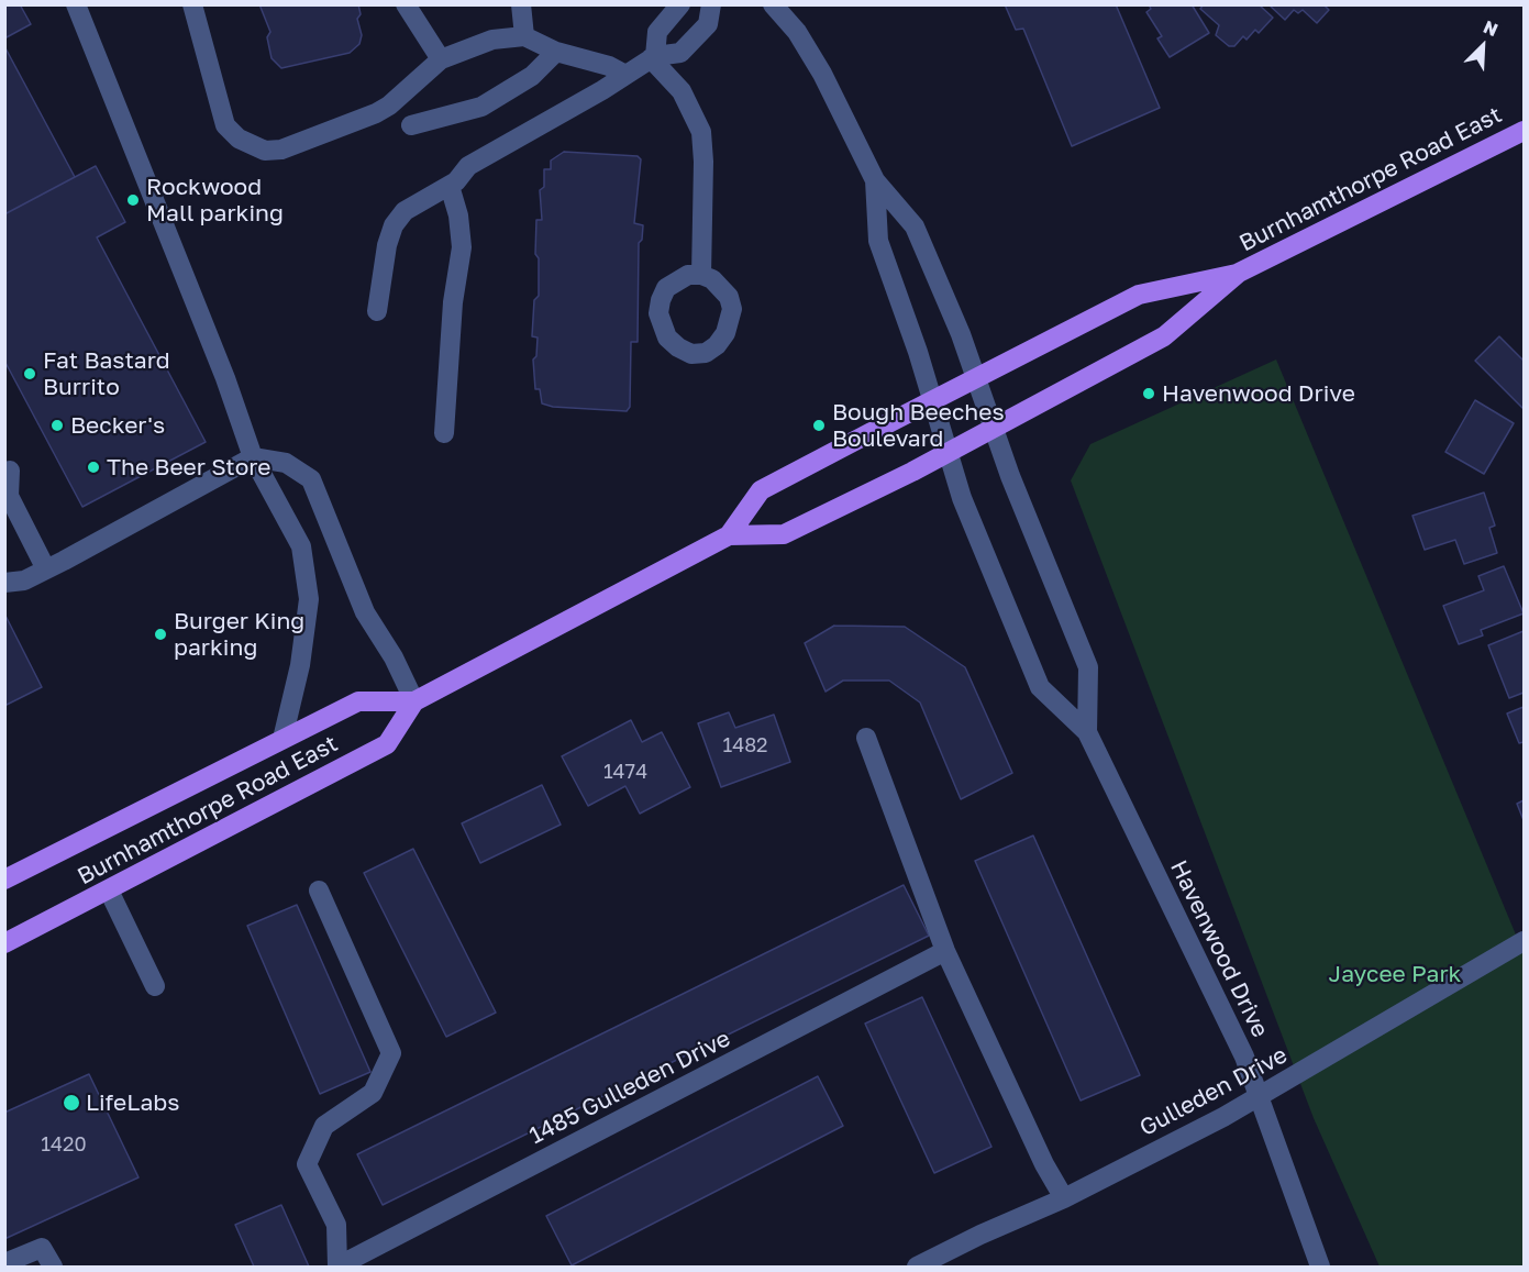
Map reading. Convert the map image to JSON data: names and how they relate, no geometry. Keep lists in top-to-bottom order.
{
  "streets": {
    "main road": ["Burnhamthorpe Road East"],
    "street": ["Havenwood Drive", "1485 Gulleden Drive", "Gulleden Drive"]
  },
  "crossings": [
    ["Burnhamthorpe Road East", "Havenwood Drive"],
    ["Havenwood Drive", "Gulleden Drive"]
  ],
  "parks": ["Jaycee Park"],
  "places": [
    "Rockwood Mall parking",
    "Fat Bastard Burrito",
    "Havenwood Drive",
    "Becker's",
    "Bough Beeches Boulevard",
    "The Beer Store",
    "Burger King parking",
    "LifeLabs"
  ],
  "house_numbers": ["1482", "1474", "1420"],
  "north": "top right"
}
